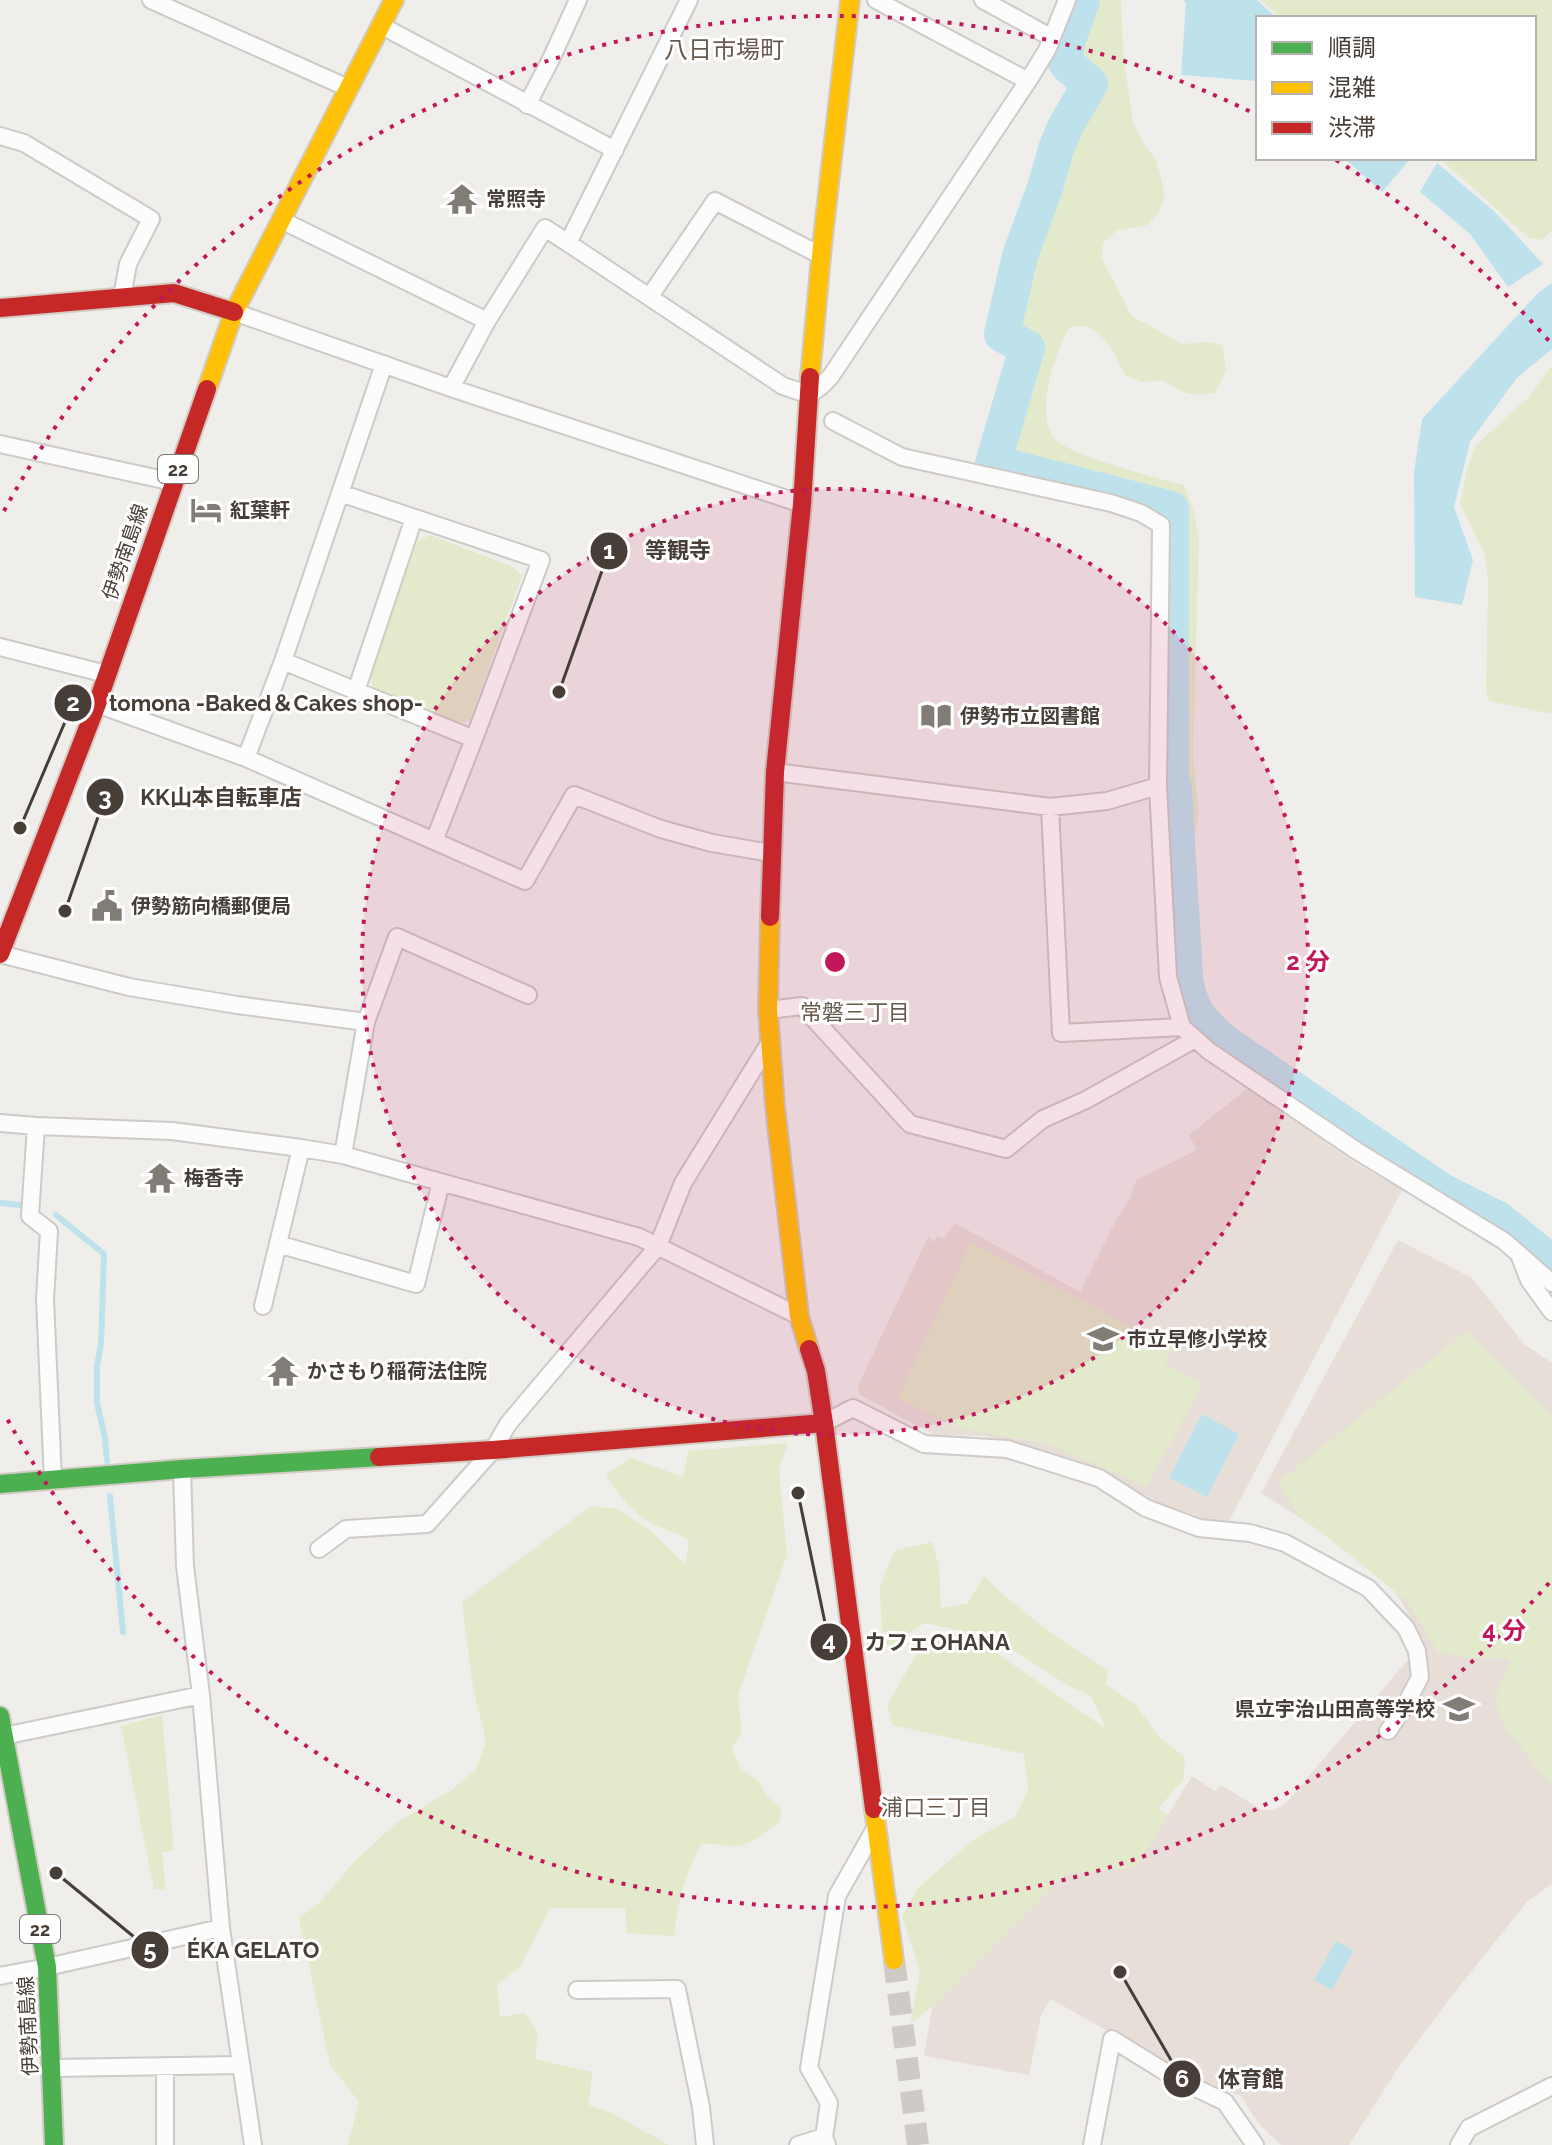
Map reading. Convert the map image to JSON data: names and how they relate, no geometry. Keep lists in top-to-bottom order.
{
  "streets": {
    "street": ["22", "伊勢南島線"]
  },
  "districts": ["八日市場町", "常磐三丁目", "浦口三丁目"],
  "places": {
    "temple": ["常照寺", "梅香寺", "かさもり稲荷法住院"],
    "hotel": ["紅葉軒"],
    "other": [
      "等観寺",
      "tomona -Baked＆Cakes shop-",
      "KK山本自転車店",
      "カフェOHANA",
      "ÉKA GELATO",
      "体育館"
    ],
    "library": ["伊勢市立図書館"],
    "public building": ["伊勢筋向橋郵便局"],
    "school or university": ["市立早修小学校", "県立宇治山田高等学校"]
  },
  "legend": ["順調", "混雑", "渋滞"],
  "rings": ["2 分", "4 分"]
}
